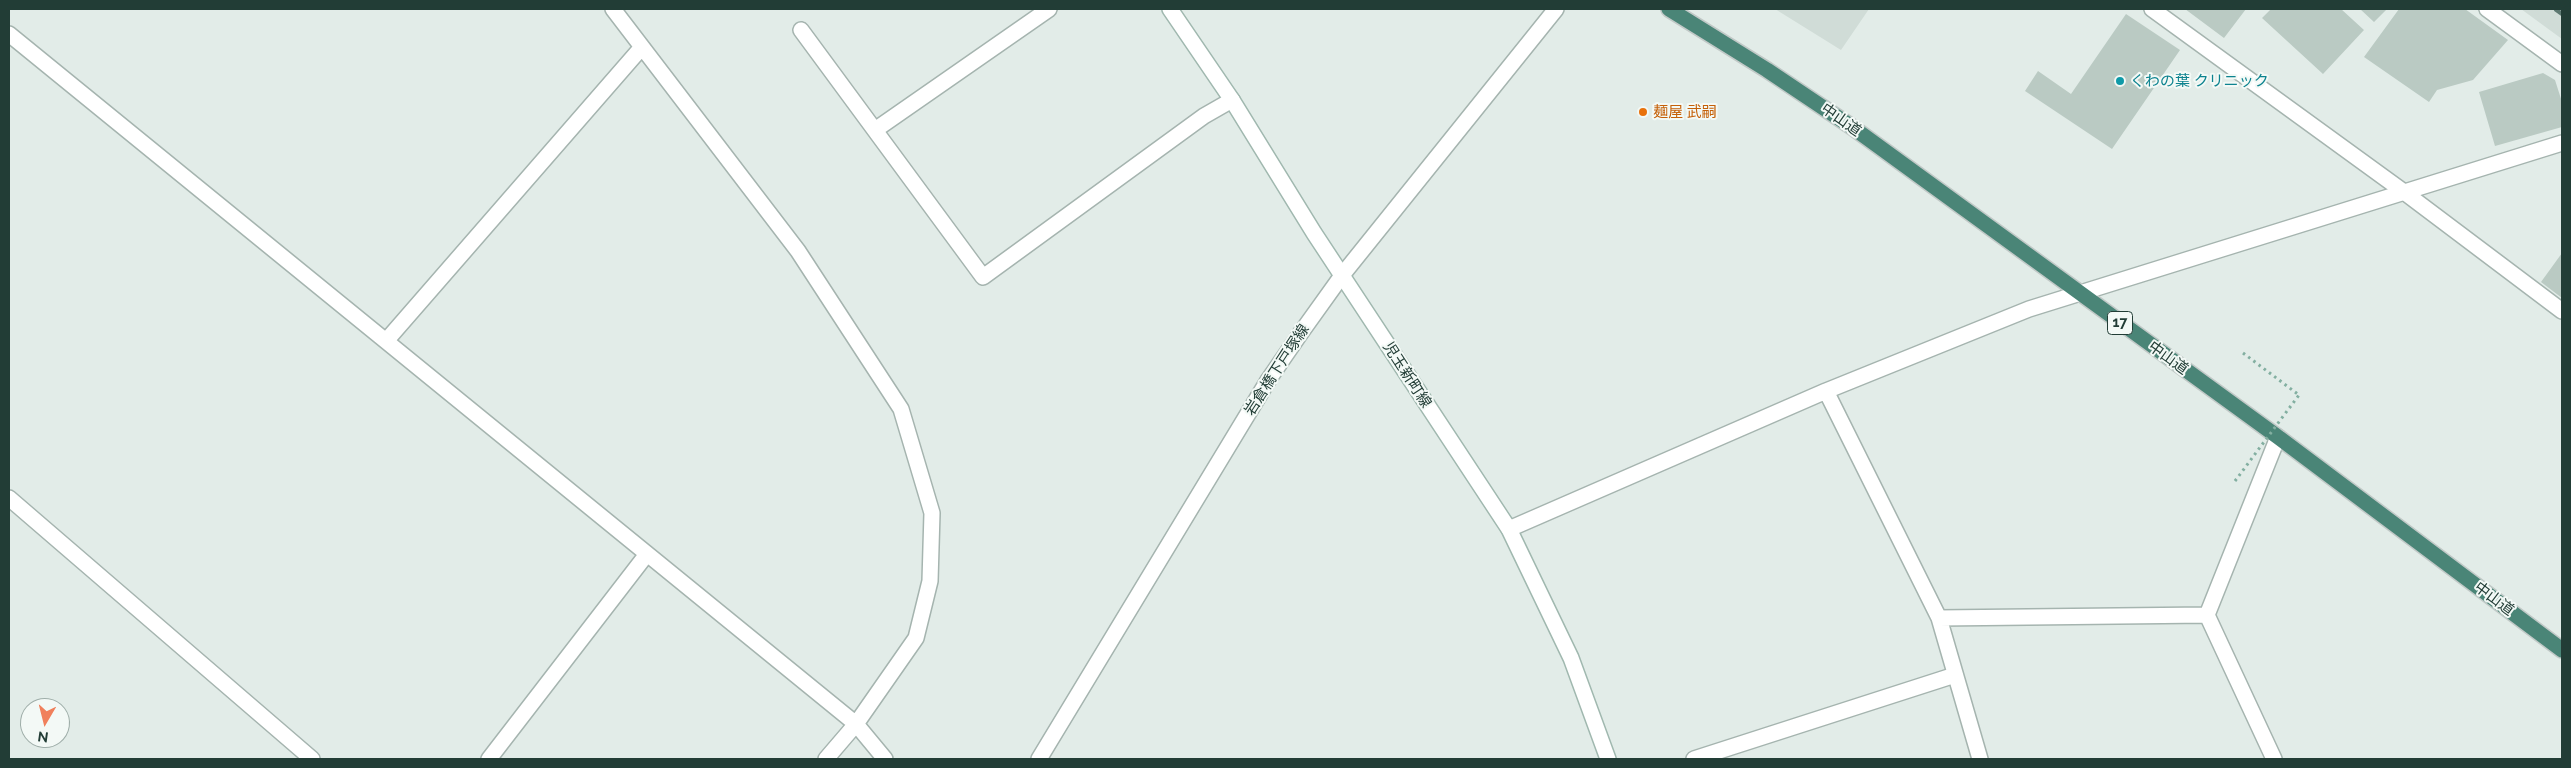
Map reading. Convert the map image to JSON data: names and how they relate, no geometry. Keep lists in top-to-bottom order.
{
  "streets": {
    "highway": ["中山道", "17"],
    "street": ["岩倉橋下戸塚線", "児玉新町線"]
  },
  "crossings": [
    ["岩倉橋下戸塚線", "児玉新町線"]
  ],
  "places": ["くわの葉 クリニック", "麺屋 武嗣"],
  "north": "bottom"
}
